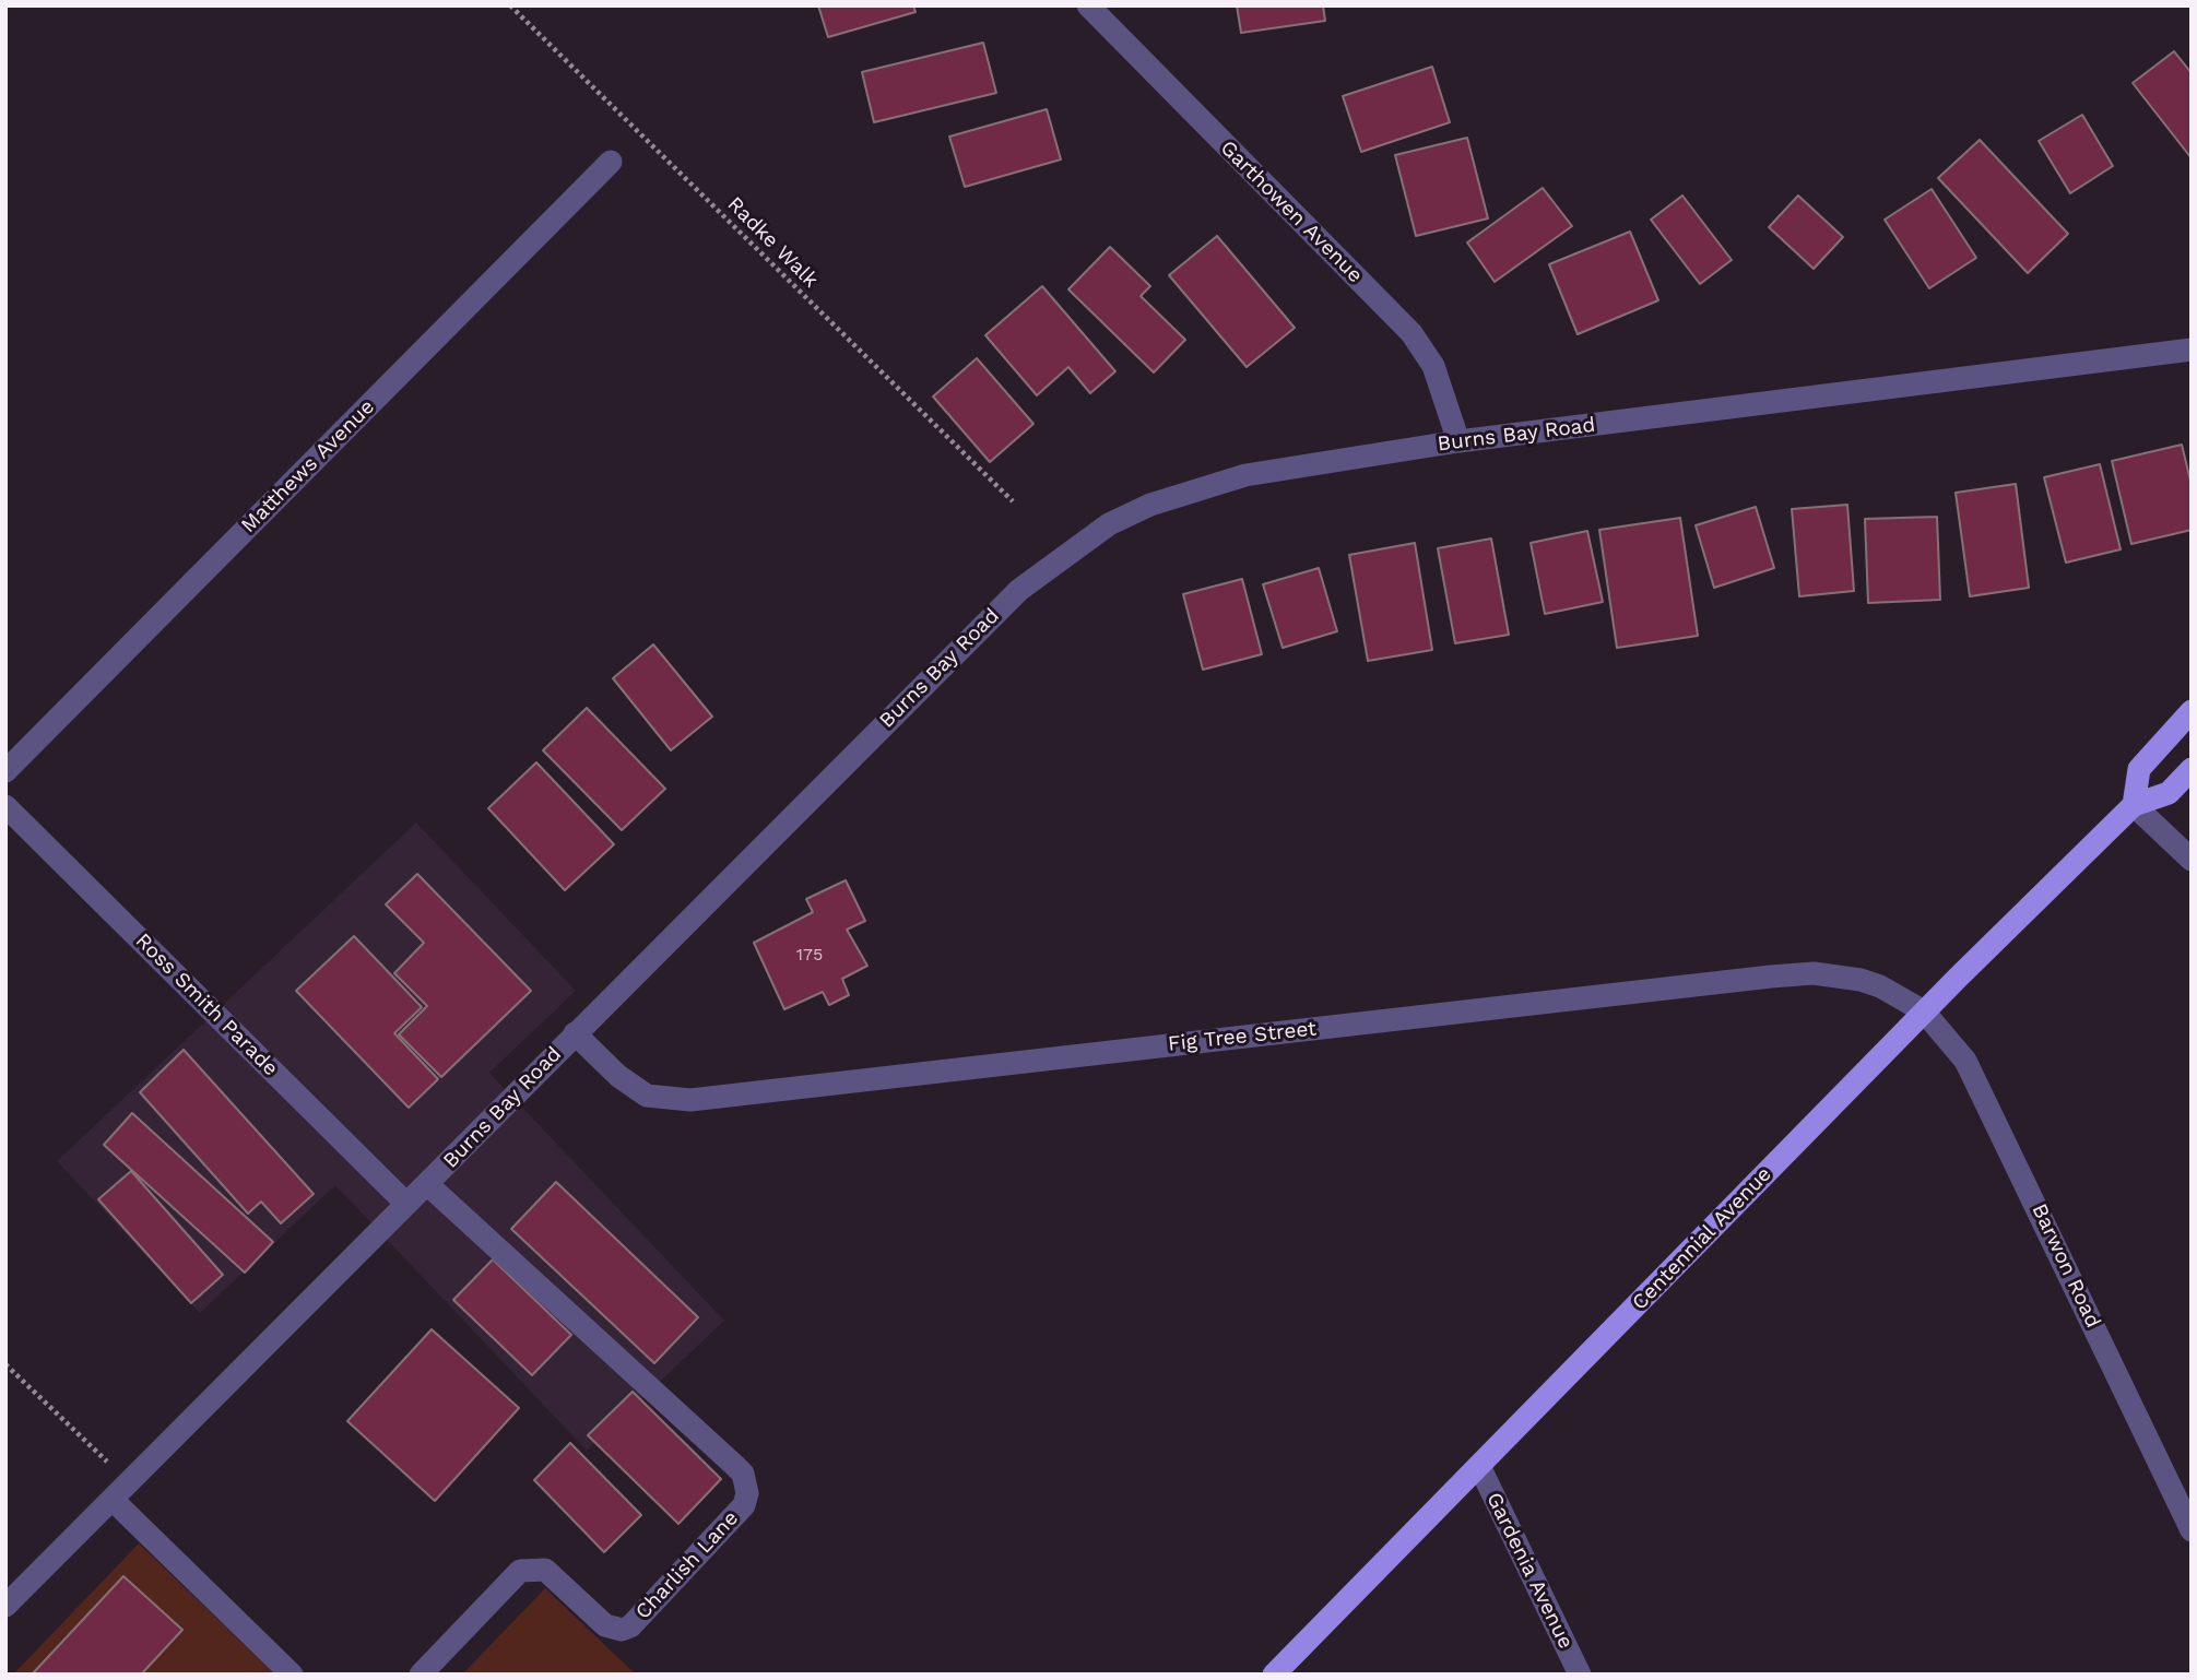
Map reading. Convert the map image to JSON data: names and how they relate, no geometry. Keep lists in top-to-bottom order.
{
  "streets": {
    "main road": ["Centennial Avenue"],
    "street": [
      "Garthowen Avenue",
      "Burns Bay Road",
      "Matthews Avenue",
      "Ross Smith Parade",
      "Fig Tree Street",
      "Barwon Road",
      "Charlish Lane",
      "Gardenia Avenue"
    ],
    "path": ["Radke Walk"]
  },
  "crossings": [
    ["Garthowen Avenue", "Burns Bay Road"],
    ["Burns Bay Road", "Ross Smith Parade"],
    ["Burns Bay Road", "Fig Tree Street"],
    ["Burns Bay Road", "Charlish Lane"],
    ["Fig Tree Street", "Centennial Avenue"],
    ["Fig Tree Street", "Barwon Road"],
    ["Centennial Avenue", "Barwon Road"],
    ["Centennial Avenue", "Gardenia Avenue"]
  ],
  "house_numbers": ["175"]
}
